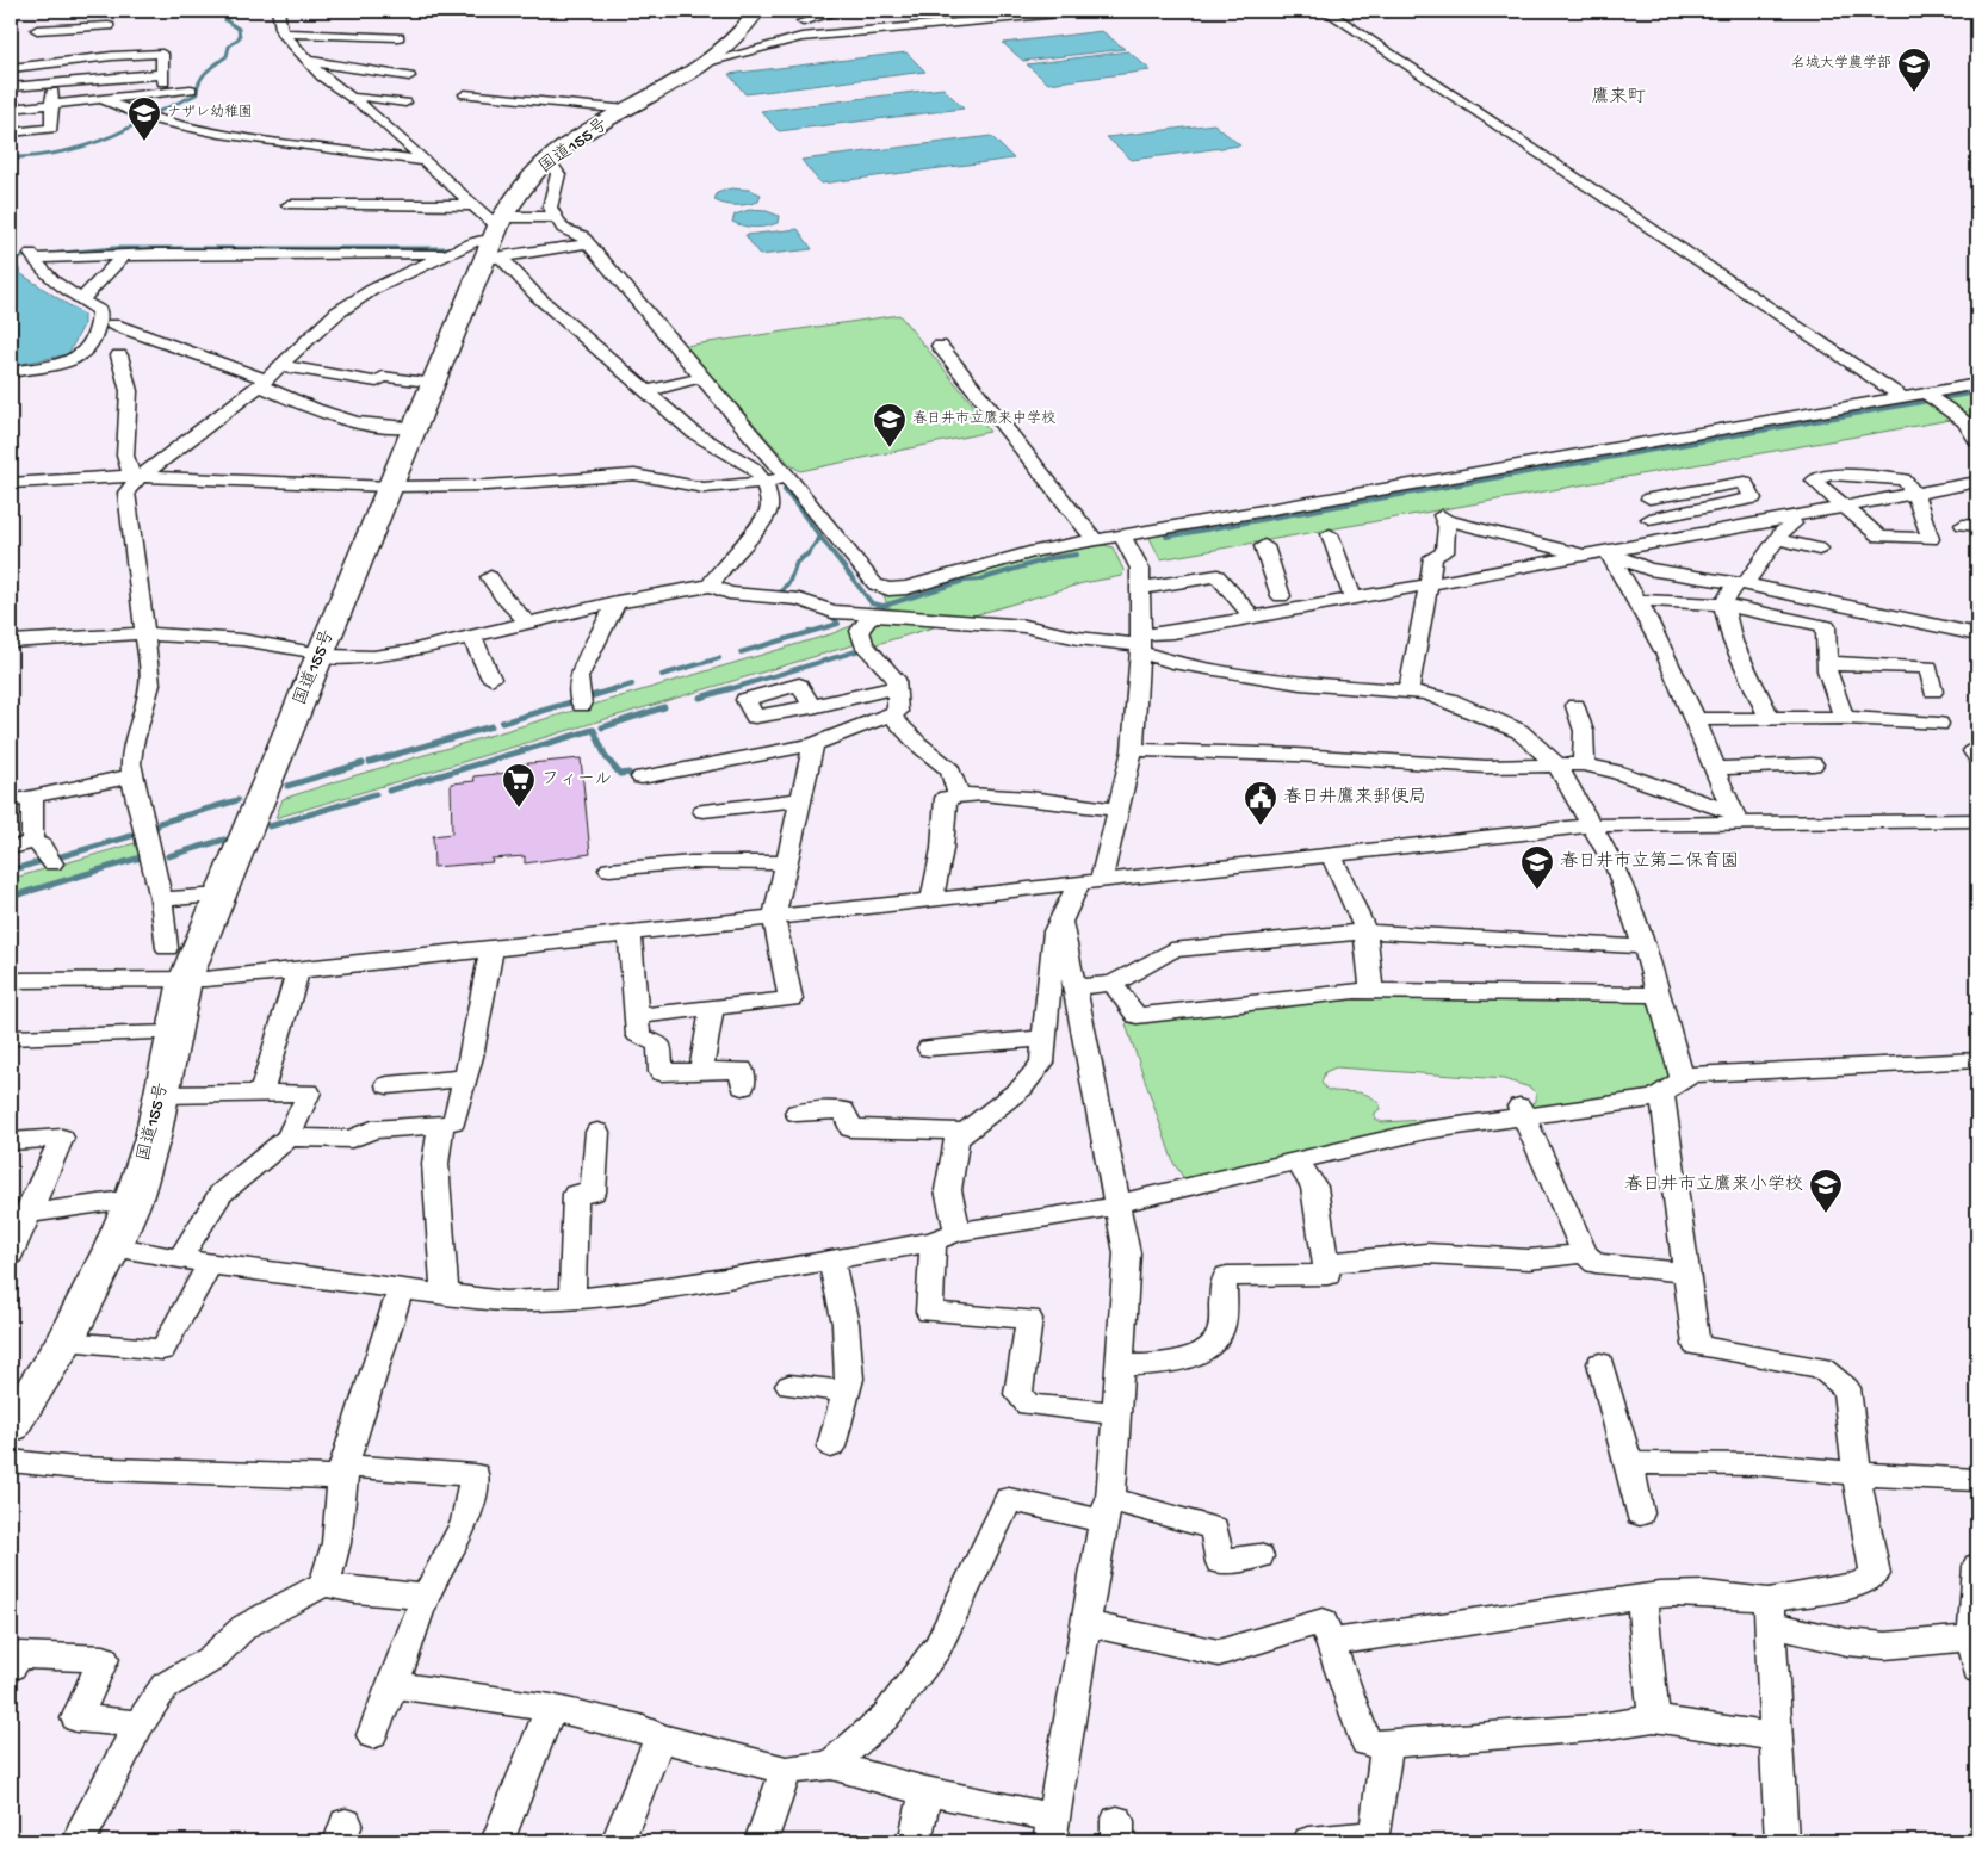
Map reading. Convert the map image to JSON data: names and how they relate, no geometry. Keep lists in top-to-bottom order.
{
  "streets": {
    "highway": ["国道155号"]
  },
  "districts": ["鷹来町"],
  "places": {
    "school or university": [
      "名城大学農学部",
      "ナザレ幼稚園",
      "春日井市立鷹来中学校",
      "春日井市立第二保育園",
      "春日井市立鷹来小学校"
    ],
    "supermarket": ["フィール"],
    "public building": ["春日井鷹来郵便局"]
  }
}
